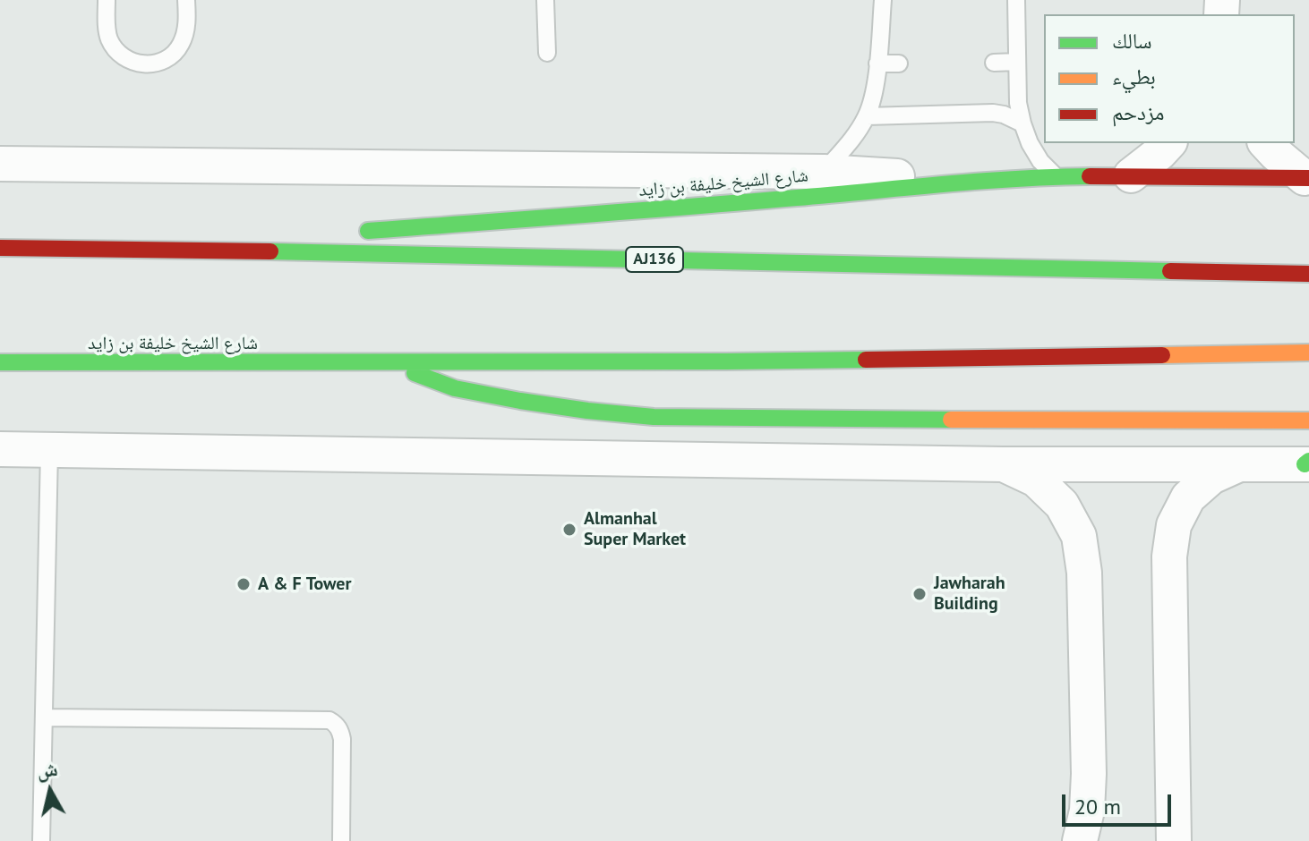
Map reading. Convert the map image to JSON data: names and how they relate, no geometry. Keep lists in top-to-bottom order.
{
  "streets": {
    "main road": ["شارع الشيخ خليفة بن زايد", "AJ136"]
  },
  "places": ["Almanhal Super Market", "A & F Tower", "Jawharah Building"],
  "legend": ["سالك", "بطيء", "مزدحم"],
  "scale_bar": "20 m",
  "north": "top"
}
